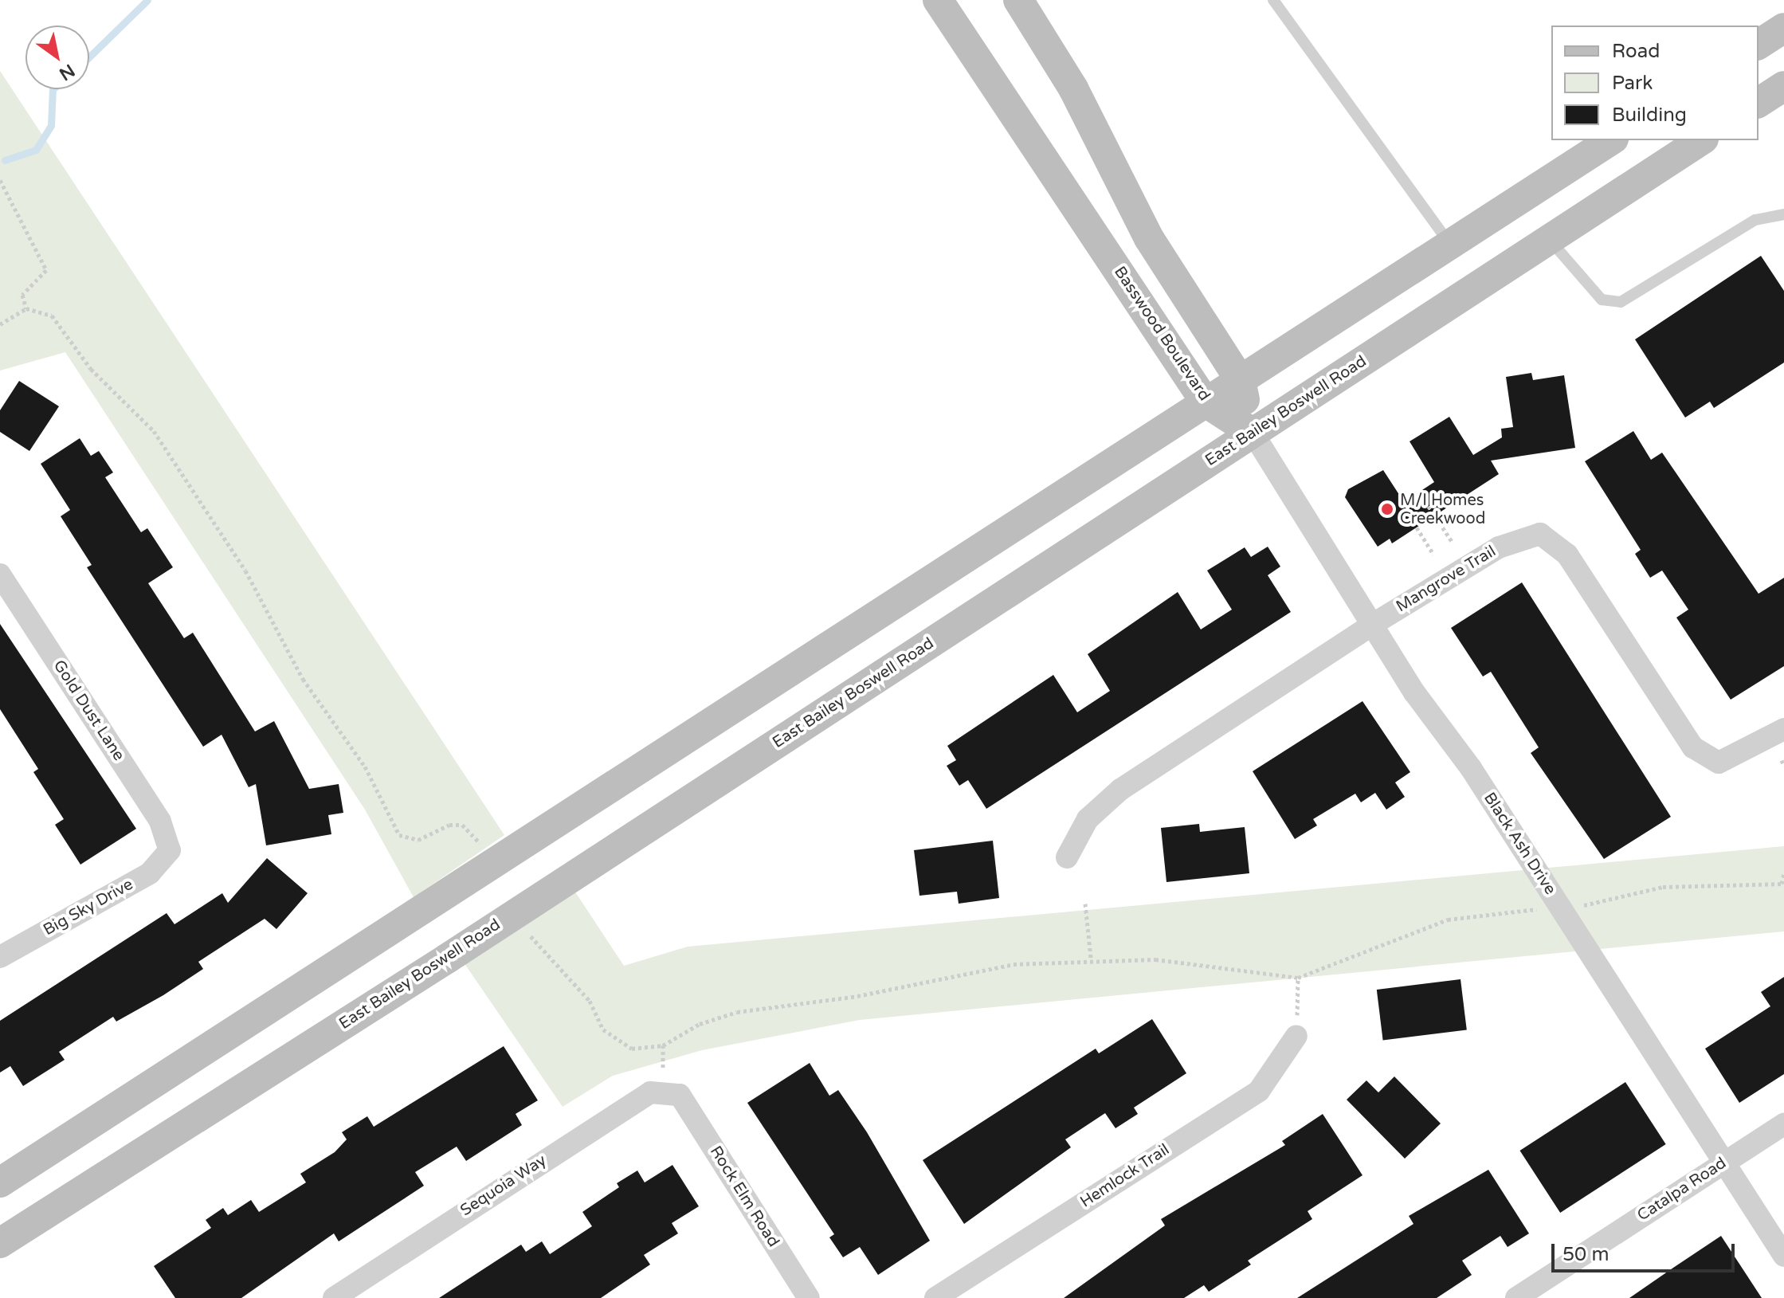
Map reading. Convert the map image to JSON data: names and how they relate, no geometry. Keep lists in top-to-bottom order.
{
  "streets": {
    "main road": ["Basswood Boulevard", "East Bailey Boswell Road"],
    "street": [
      "Mangrove Trail",
      "Gold Dust Lane",
      "Black Ash Drive",
      "Big Sky Drive",
      "Hemlock Trail",
      "Sequoia Way",
      "Catalpa Road",
      "Rock Elm Road"
    ]
  },
  "crossings": [
    ["Basswood Boulevard", "East Bailey Boswell Road"],
    ["Basswood Boulevard", "Black Ash Drive"],
    ["East Bailey Boswell Road", "Black Ash Drive"],
    ["Mangrove Trail", "Black Ash Drive"],
    ["Gold Dust Lane", "Big Sky Drive"],
    ["Black Ash Drive", "Catalpa Road"],
    ["Sequoia Way", "Rock Elm Road"]
  ],
  "places": ["M/I Homes Creekwood"],
  "legend": ["Road", "Park", "Building"],
  "scale_bar": "50 m",
  "north": "bottom right"
}
